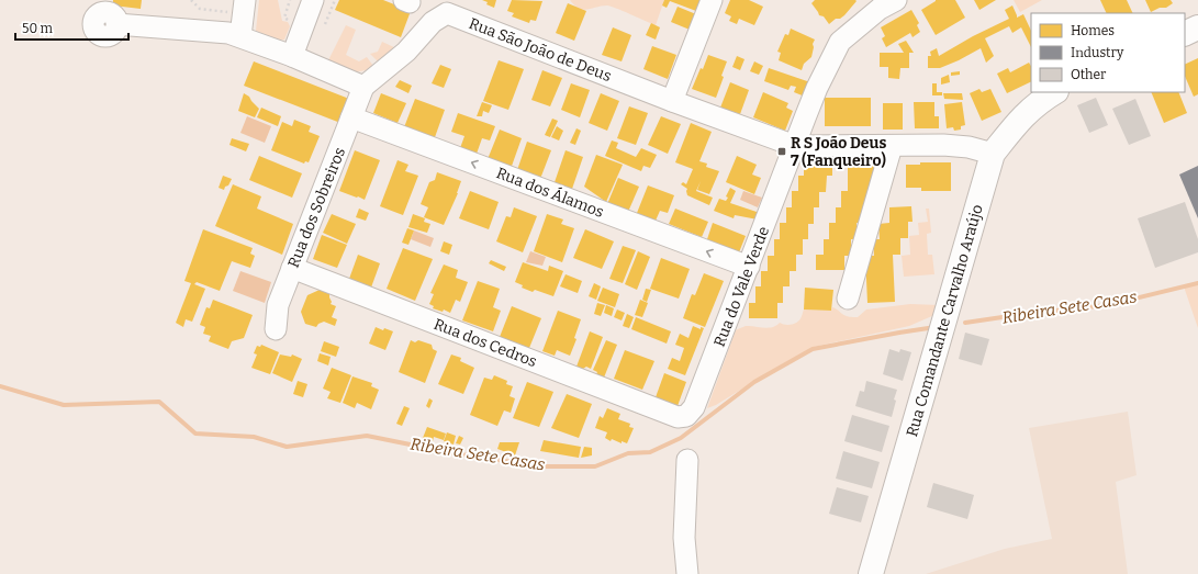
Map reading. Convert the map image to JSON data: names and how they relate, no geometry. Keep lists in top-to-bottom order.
{
  "streets": {
    "main road": ["Rua Comandante Carvalho Araújo"],
    "street": [
      "Rua São João de Deus",
      "Rua dos Álamos",
      "Rua dos Sobreiros",
      "Rua do Vale Verde",
      "Rua dos Cedros"
    ]
  },
  "crossings": [
    ["Rua São João de Deus", "Rua dos Sobreiros"],
    ["Rua São João de Deus", "Rua do Vale Verde"],
    ["Rua São João de Deus", "Rua Comandante Carvalho Araújo"],
    ["Rua dos Álamos", "Rua dos Sobreiros"],
    ["Rua dos Álamos", "Rua do Vale Verde"],
    ["Rua dos Sobreiros", "Rua dos Cedros"],
    ["Rua do Vale Verde", "Rua dos Cedros"]
  ],
  "one_way": ["Rua dos Álamos"],
  "water": ["Ribeira Sete Casas"],
  "places": {
    "transit": ["R S João Deus 7 (Fanqueiro)"]
  },
  "legend": ["Homes", "Industry", "Other"],
  "scale_bar": "50 m"
}
